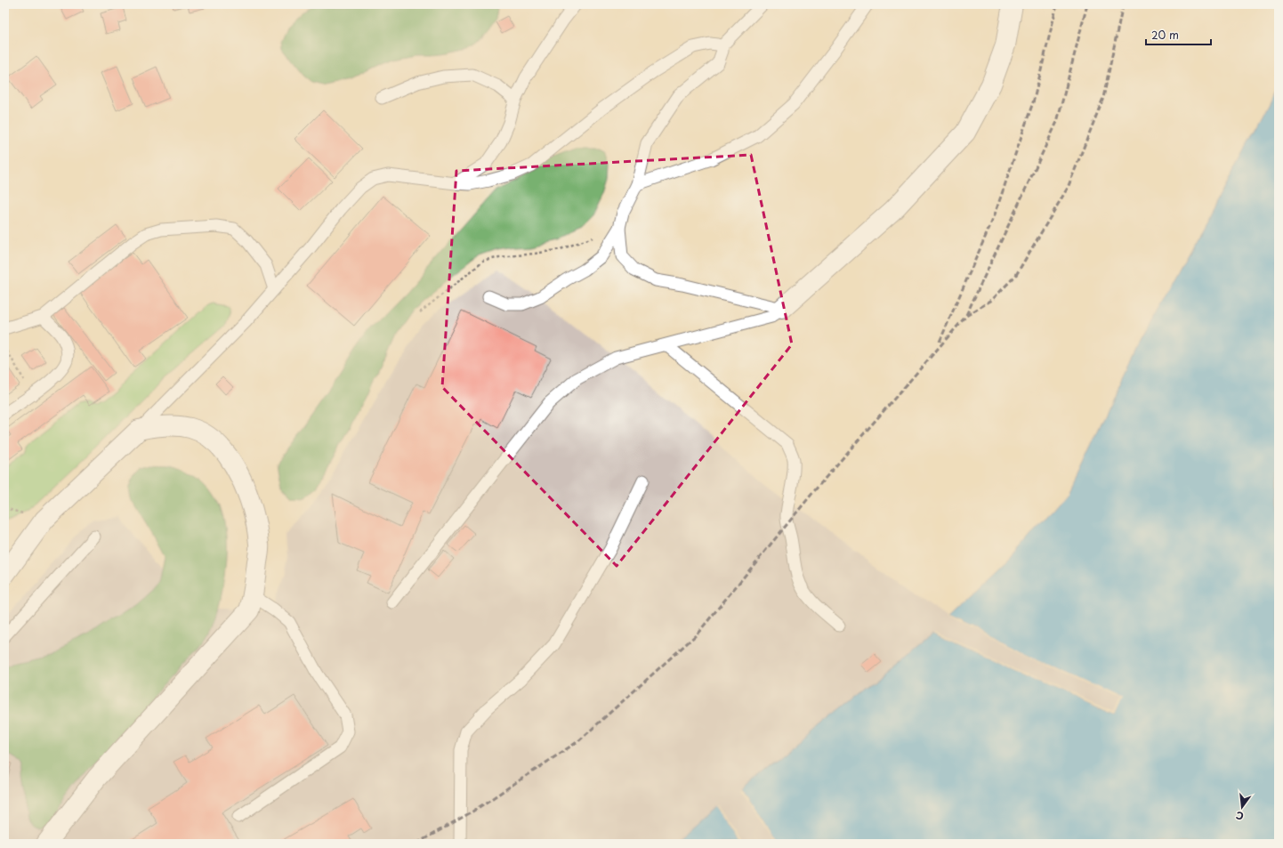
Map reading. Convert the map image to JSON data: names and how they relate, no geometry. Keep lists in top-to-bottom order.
{
  "scale_bar": "20 m",
  "north": "bottom"
}
